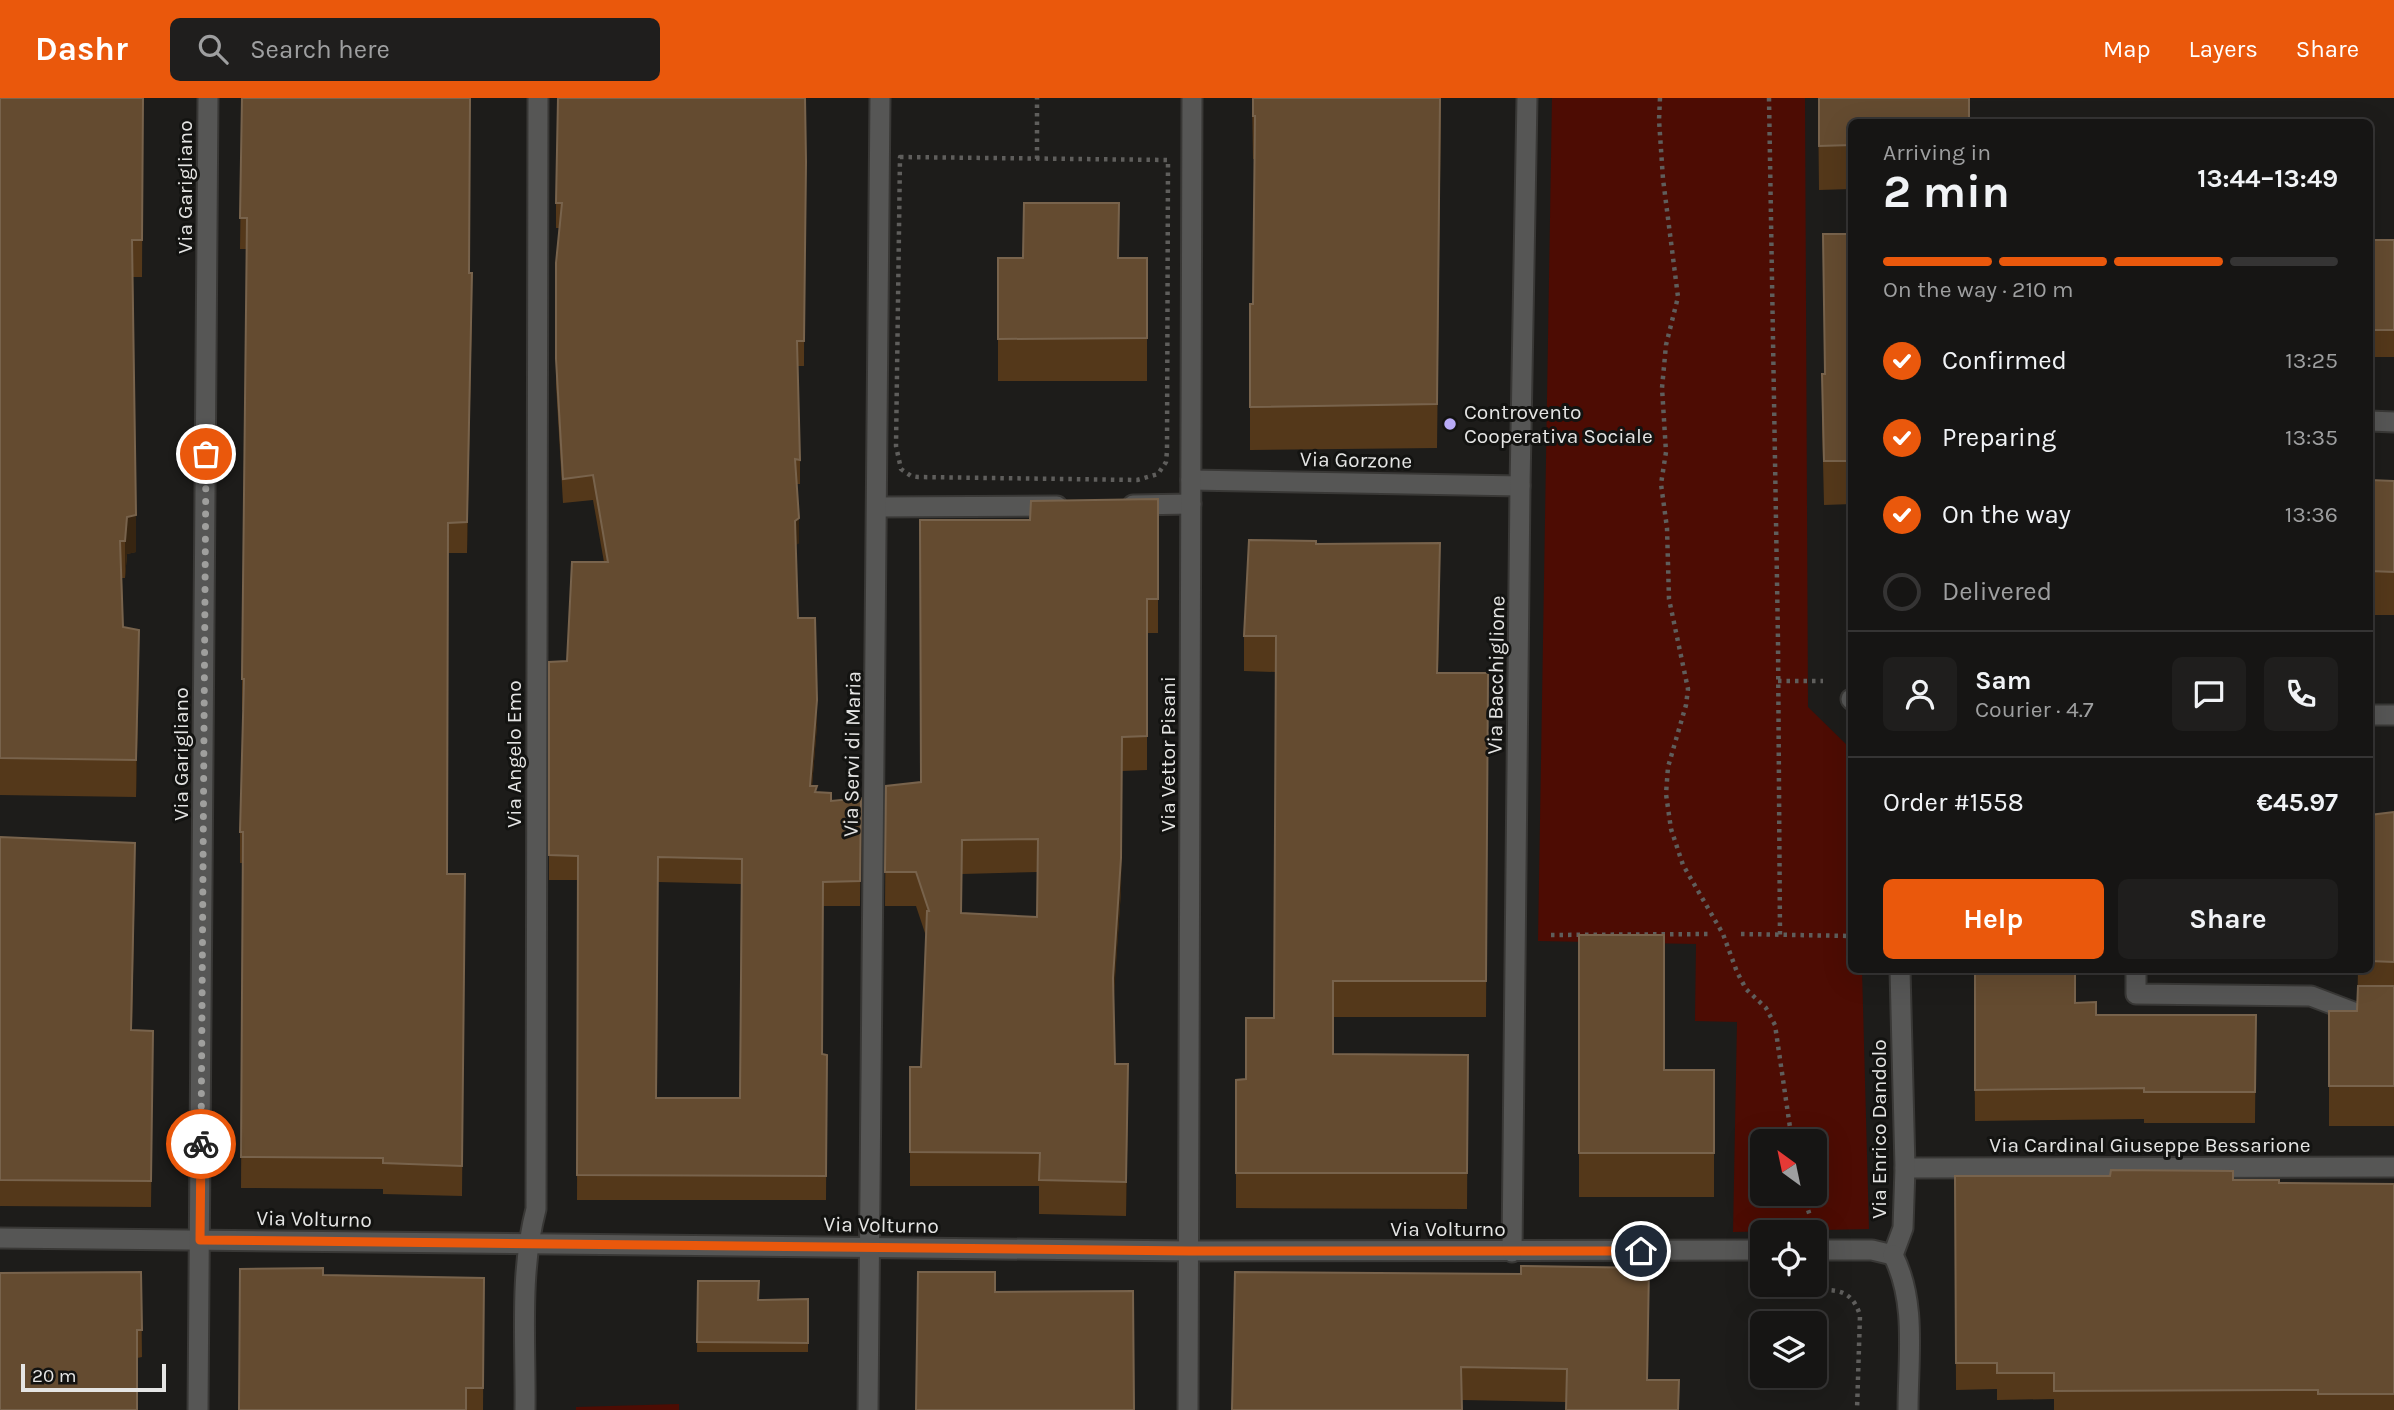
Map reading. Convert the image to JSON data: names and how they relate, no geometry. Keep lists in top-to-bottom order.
{
  "streets": {
    "street": [
      "Via Garigliano",
      "Via Gorzone",
      "Via Bacchiglione",
      "Via Angelo Emo",
      "Via Servi di Maria",
      "Via Vettor Pisani",
      "Via Enrico Dandolo",
      "Via Cardinal Giuseppe Bessarione",
      "Via Volturno"
    ]
  },
  "crossings": [
    ["Via Garigliano", "Via Volturno"],
    ["Via Gorzone", "Via Bacchiglione"],
    ["Via Gorzone", "Via Vettor Pisani"],
    ["Via Bacchiglione", "Via Volturno"],
    ["Via Angelo Emo", "Via Volturno"],
    ["Via Servi di Maria", "Via Volturno"],
    ["Via Vettor Pisani", "Via Volturno"],
    ["Via Enrico Dandolo", "Via Cardinal Giuseppe Bessarione"]
  ],
  "places": ["Controvento Cooperativa Sociale"],
  "scale_bar": "20 m",
  "north": "top left",
  "page": {
    "header": "Dashr",
    "search": "Search here",
    "nav": ["Map", "Layers", "Share"],
    "heading": ["2 min", "Arriving in", "13:44–13:49"],
    "panel": [
      "Sam",
      "Courier · 4.7",
      "Order #1558",
      "€45.97"
    ],
    "bar": "On the way · 210 m",
    "list": [
      ["Confirmed", "13:25"],
      ["Preparing", "13:35"],
      ["On the way", "13:36"],
      "Delivered"
    ],
    "buttons": ["Help", "Share"],
    "scale": "20 m"
  }
}
